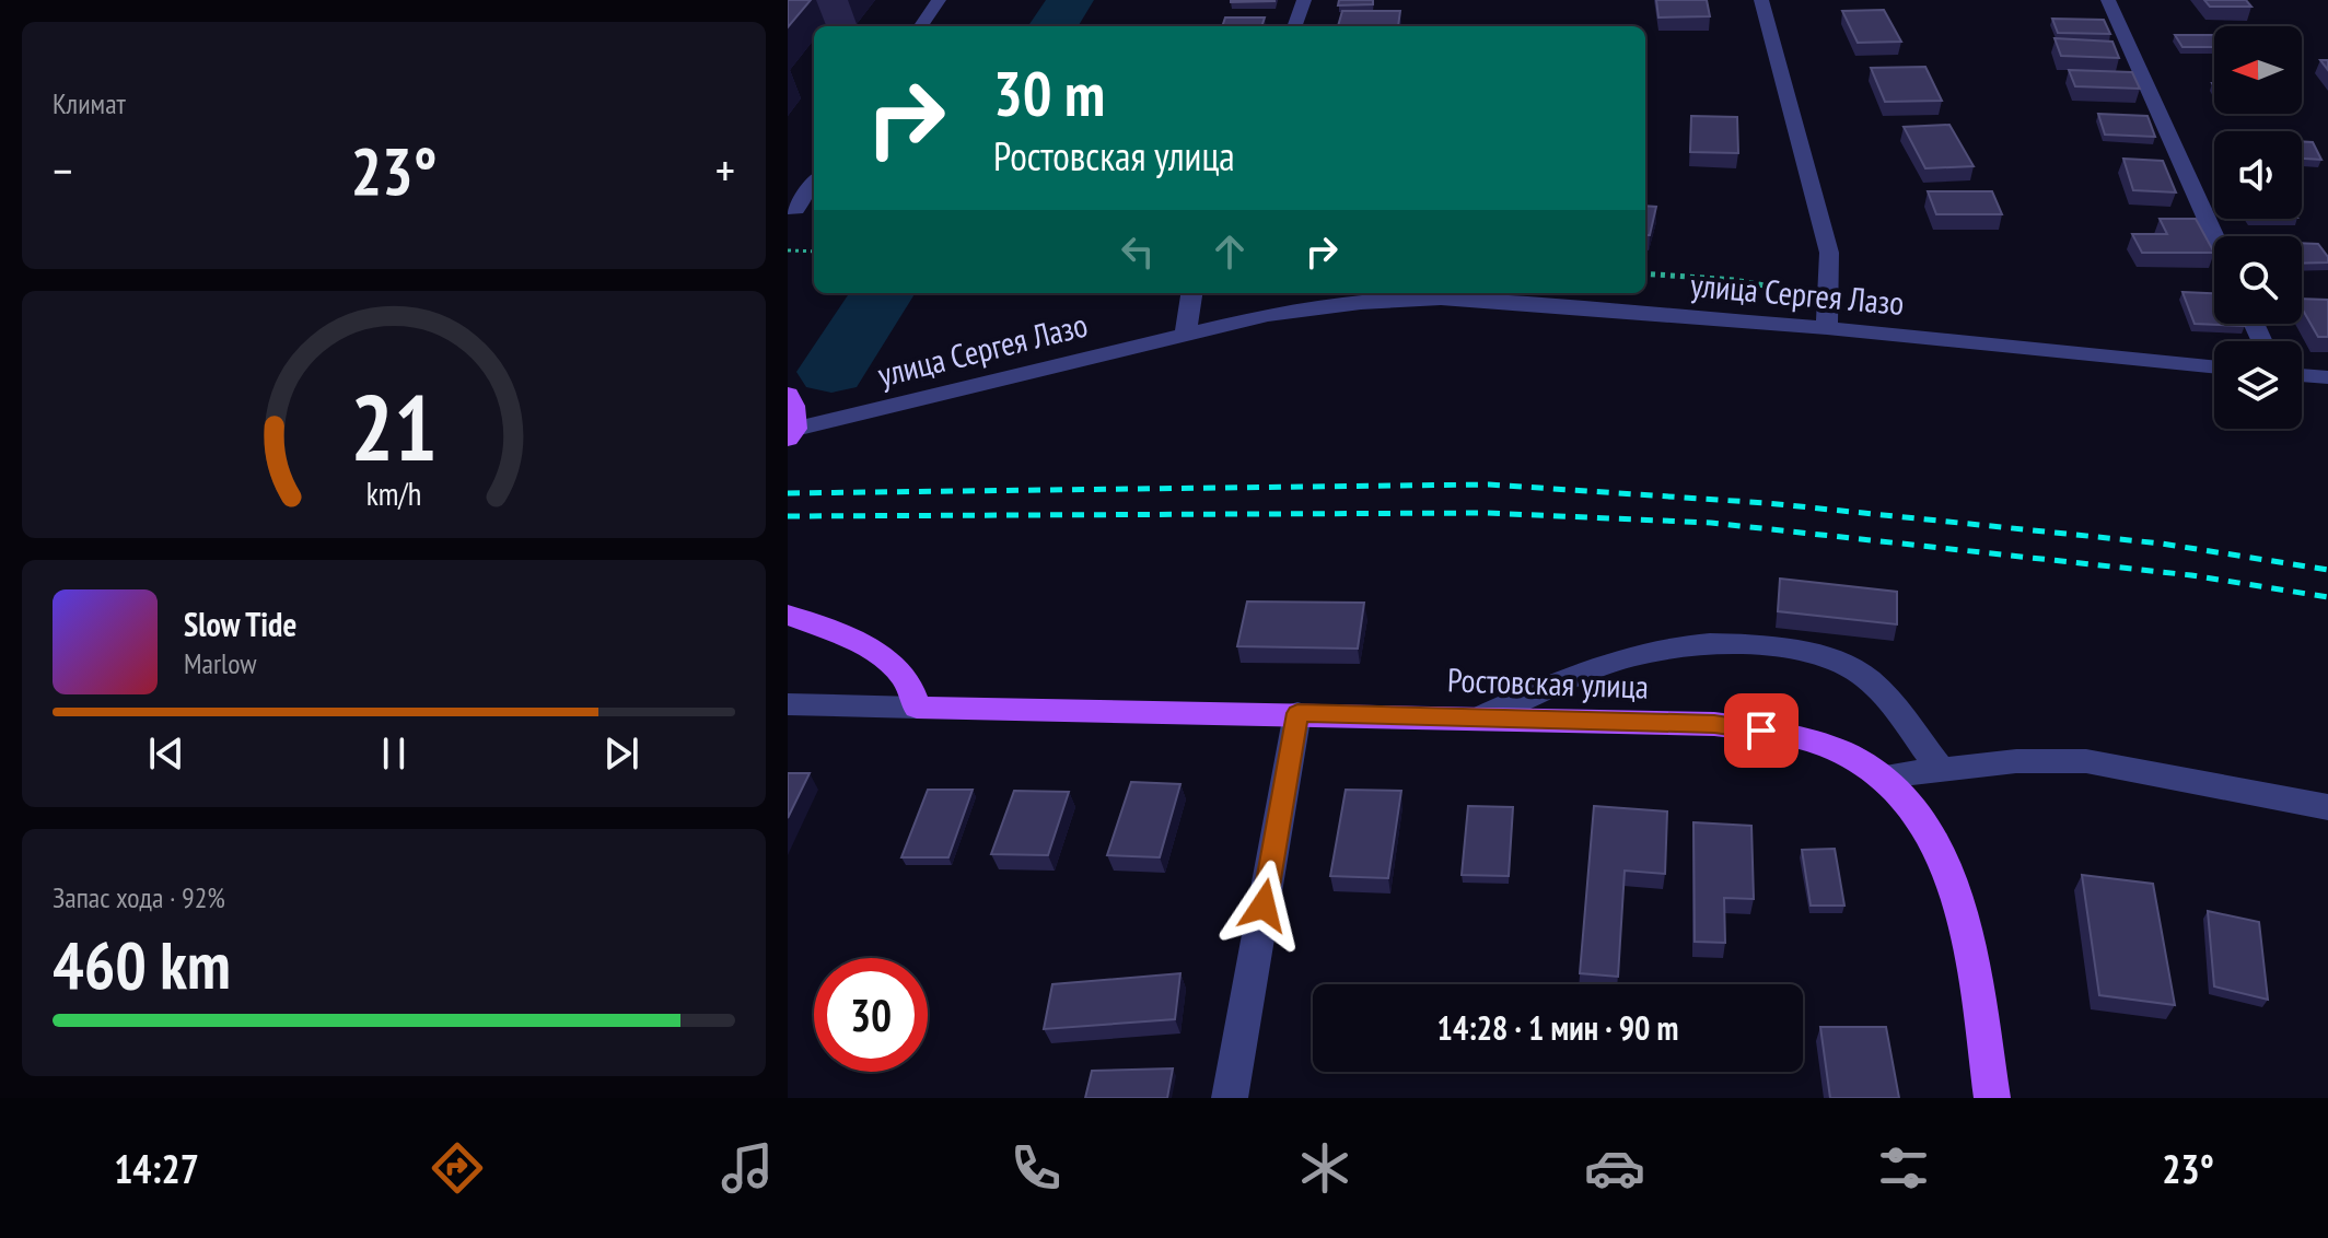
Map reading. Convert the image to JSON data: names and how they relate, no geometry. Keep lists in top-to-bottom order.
{
  "streets": {
    "main road": ["Ростовская улица"],
    "street": ["улица Сергея Лазо"]
  },
  "north": "left",
  "page": {
    "tile": [
      "Климат",
      ["Запас хода · 92%", "460 km"]
    ],
    "turn": ["30 m", "Ростовская улица"],
    "heat": ["−", "23°", "+"],
    "song": ["Slow Tide", "Marlow"],
    "limit": "30",
    "trip": "14:28 · 1 мин · 90 m",
    "tabs": ["14:27", "23°"],
    "gauge": ["21", "km/h"]
  }
}
